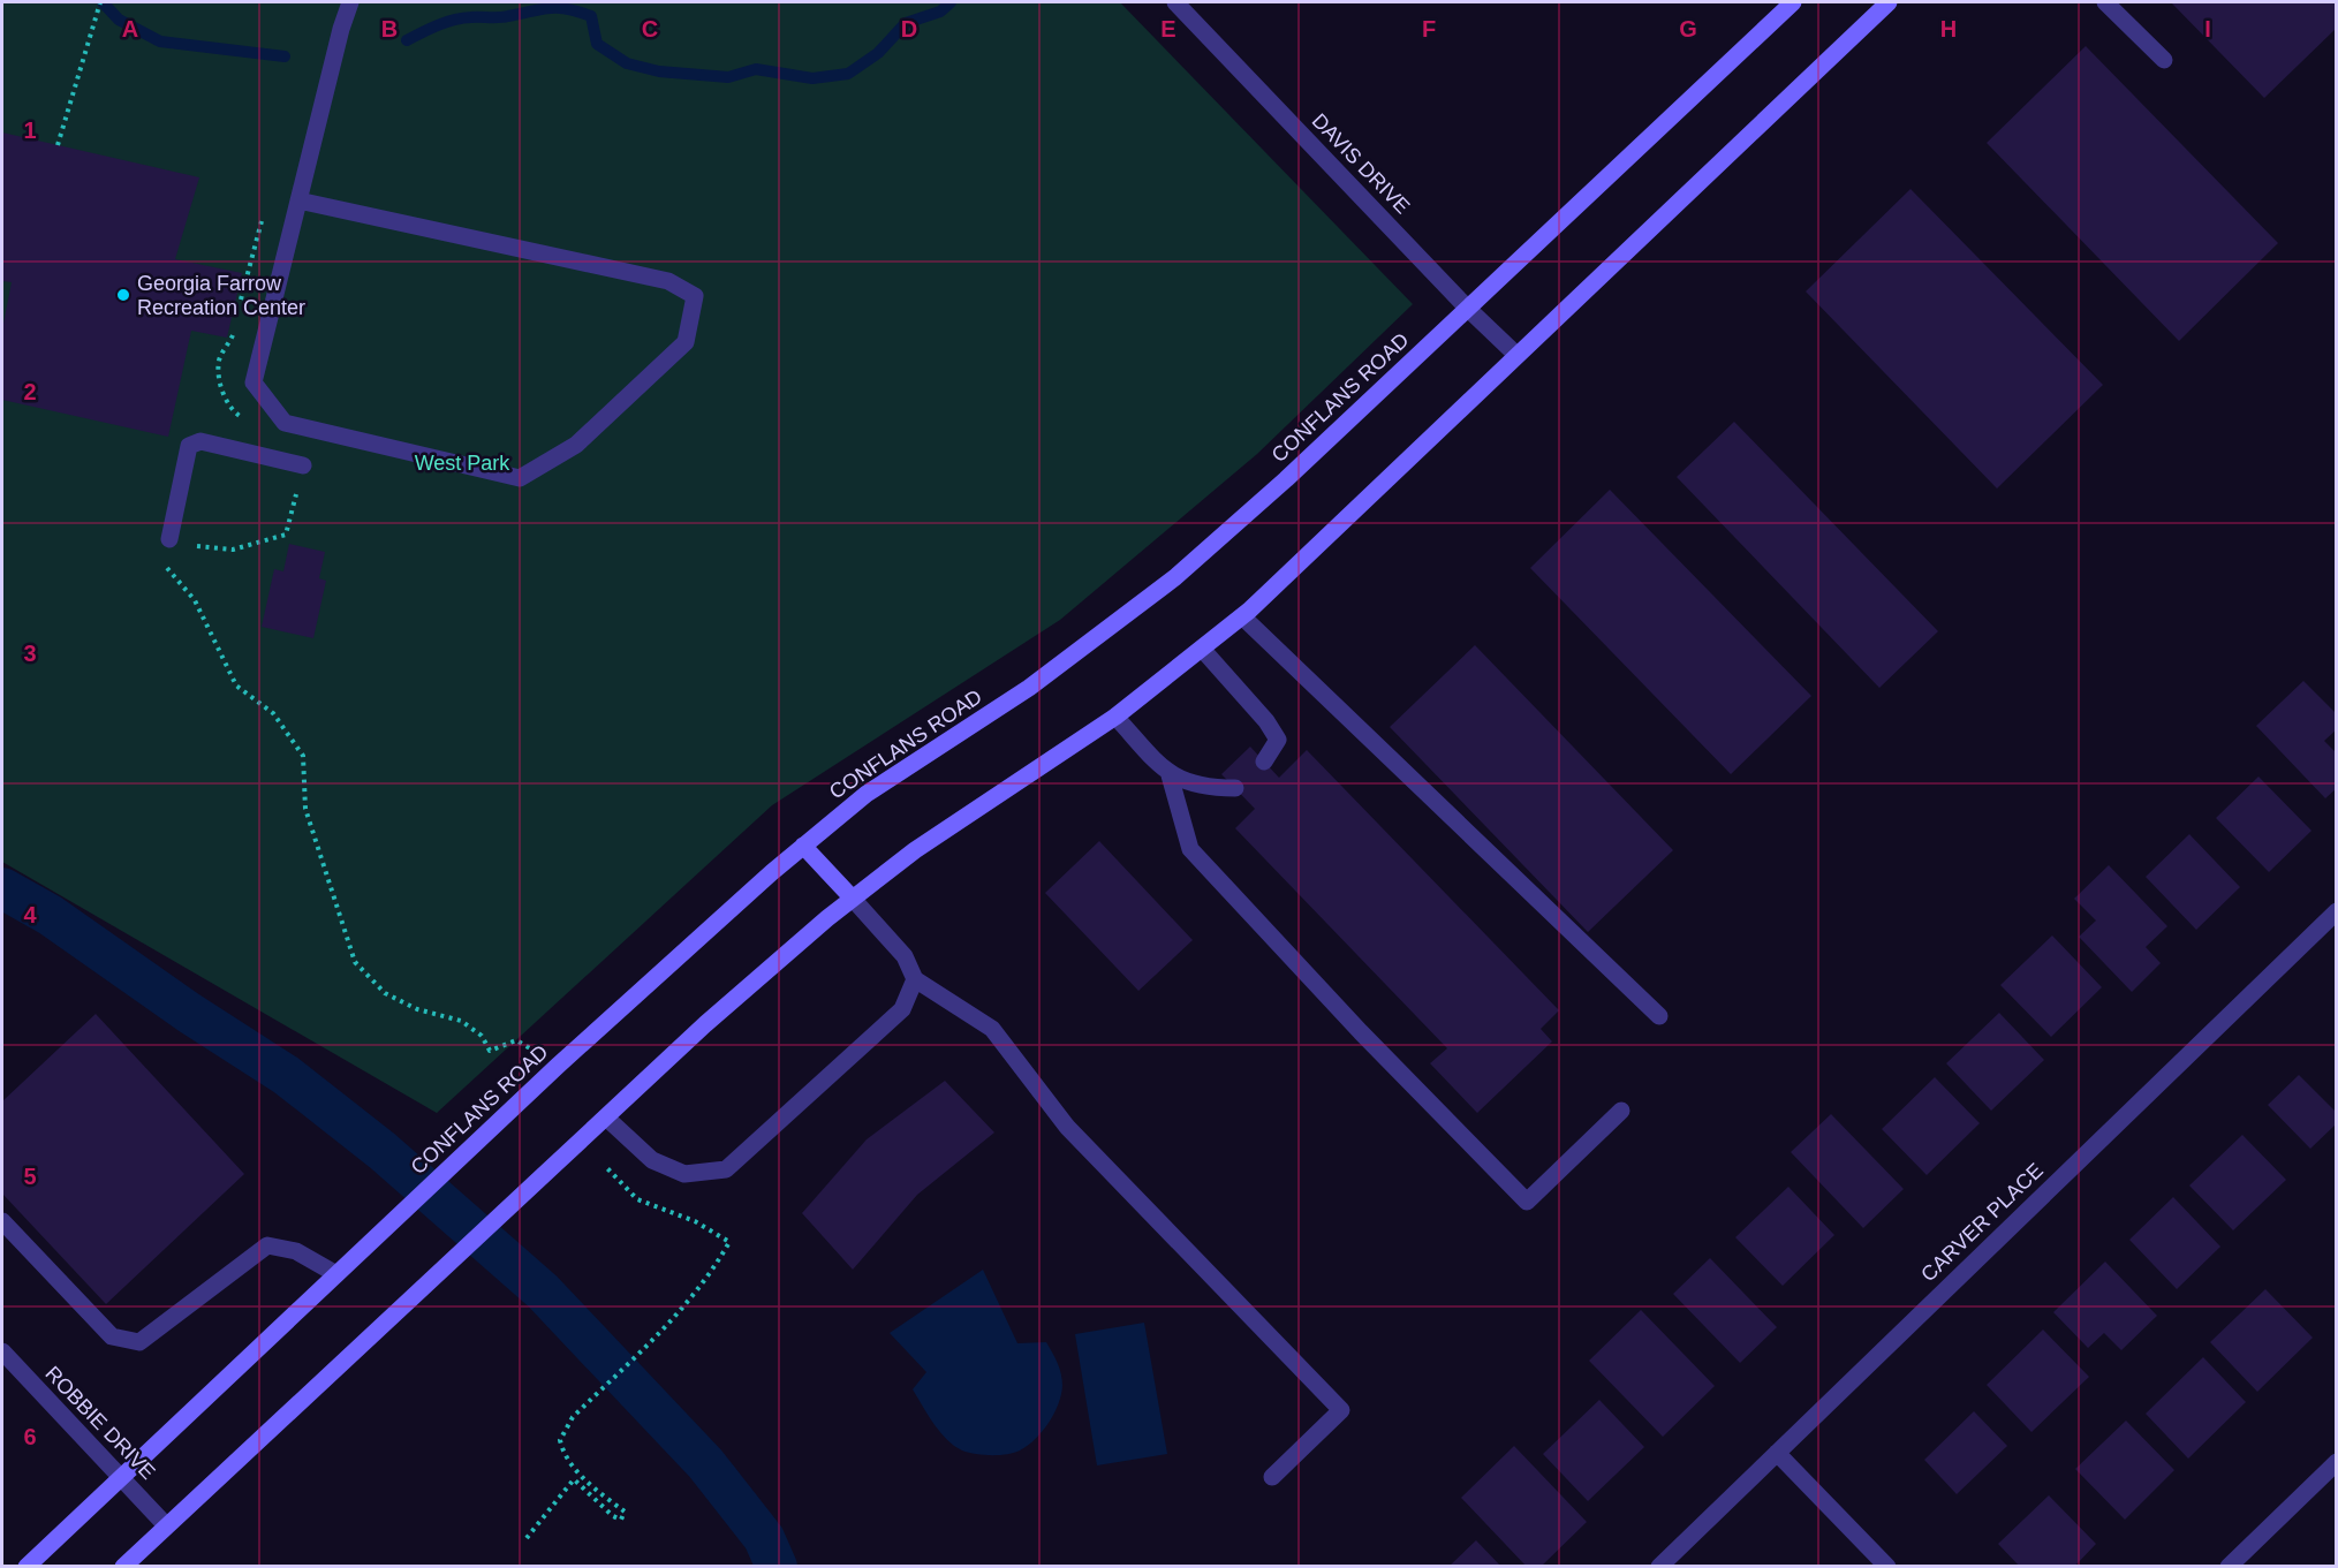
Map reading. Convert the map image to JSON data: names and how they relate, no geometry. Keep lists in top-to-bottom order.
{
  "streets": {
    "main road": ["CONFLANS ROAD"],
    "street": ["DAVIS DRIVE", "CARVER PLACE", "ROBBIE DRIVE"]
  },
  "crossings": [
    ["DAVIS DRIVE", "CONFLANS ROAD"],
    ["CONFLANS ROAD", "ROBBIE DRIVE"]
  ],
  "parks": ["West Park"],
  "places": ["Georgia Farrow Recreation Center"],
  "grid": {
    "columns": [
      "A",
      "B",
      "C",
      "D",
      "E",
      "F",
      "G",
      "H",
      "I"
    ],
    "rows": [
      "1",
      "2",
      "3",
      "4",
      "5",
      "6"
    ]
  }
}
